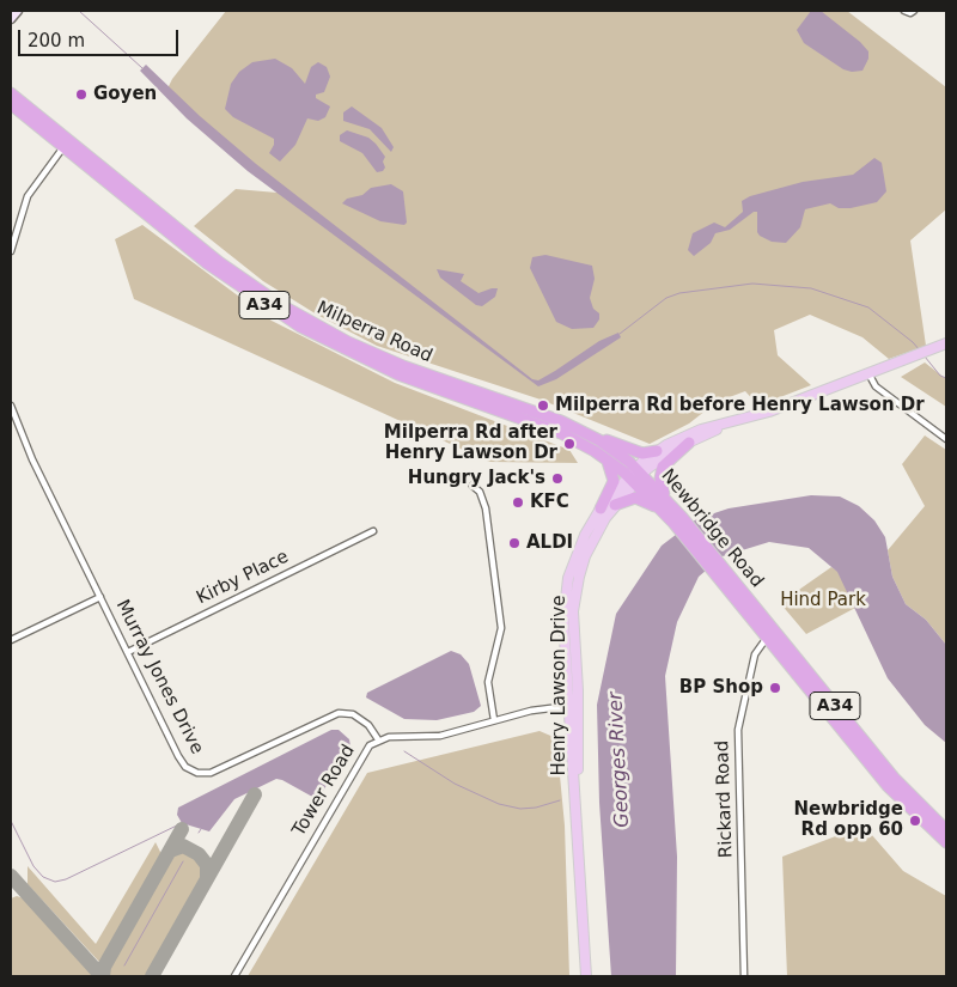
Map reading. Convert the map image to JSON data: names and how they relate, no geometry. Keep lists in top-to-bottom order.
{
  "streets": {
    "highway": ["A34", "Milperra Road", "Newbridge Road"],
    "main road": ["Henry Lawson Drive"],
    "street": [
      "Kirby Place",
      "Murray Jones Drive",
      "Tower Road",
      "Rickard Road"
    ]
  },
  "crossings": [
    ["Milperra Road", "Newbridge Road"],
    ["Milperra Road", "Henry Lawson Drive"],
    ["Newbridge Road", "Henry Lawson Drive"],
    ["Newbridge Road", "Rickard Road"],
    ["Kirby Place", "Murray Jones Drive"],
    ["Murray Jones Drive", "Tower Road"],
    ["Henry Lawson Drive", "Tower Road"]
  ],
  "water": ["Georges River"],
  "parks": ["Hind Park"],
  "places": [
    "Goyen",
    "Milperra Rd before Henry Lawson Dr",
    "Milperra Rd after Henry Lawson Dr",
    "Hungry Jack's",
    "KFC",
    "ALDI",
    "BP Shop",
    "Newbridge Rd opp 60"
  ],
  "scale_bar": "200 m"
}
